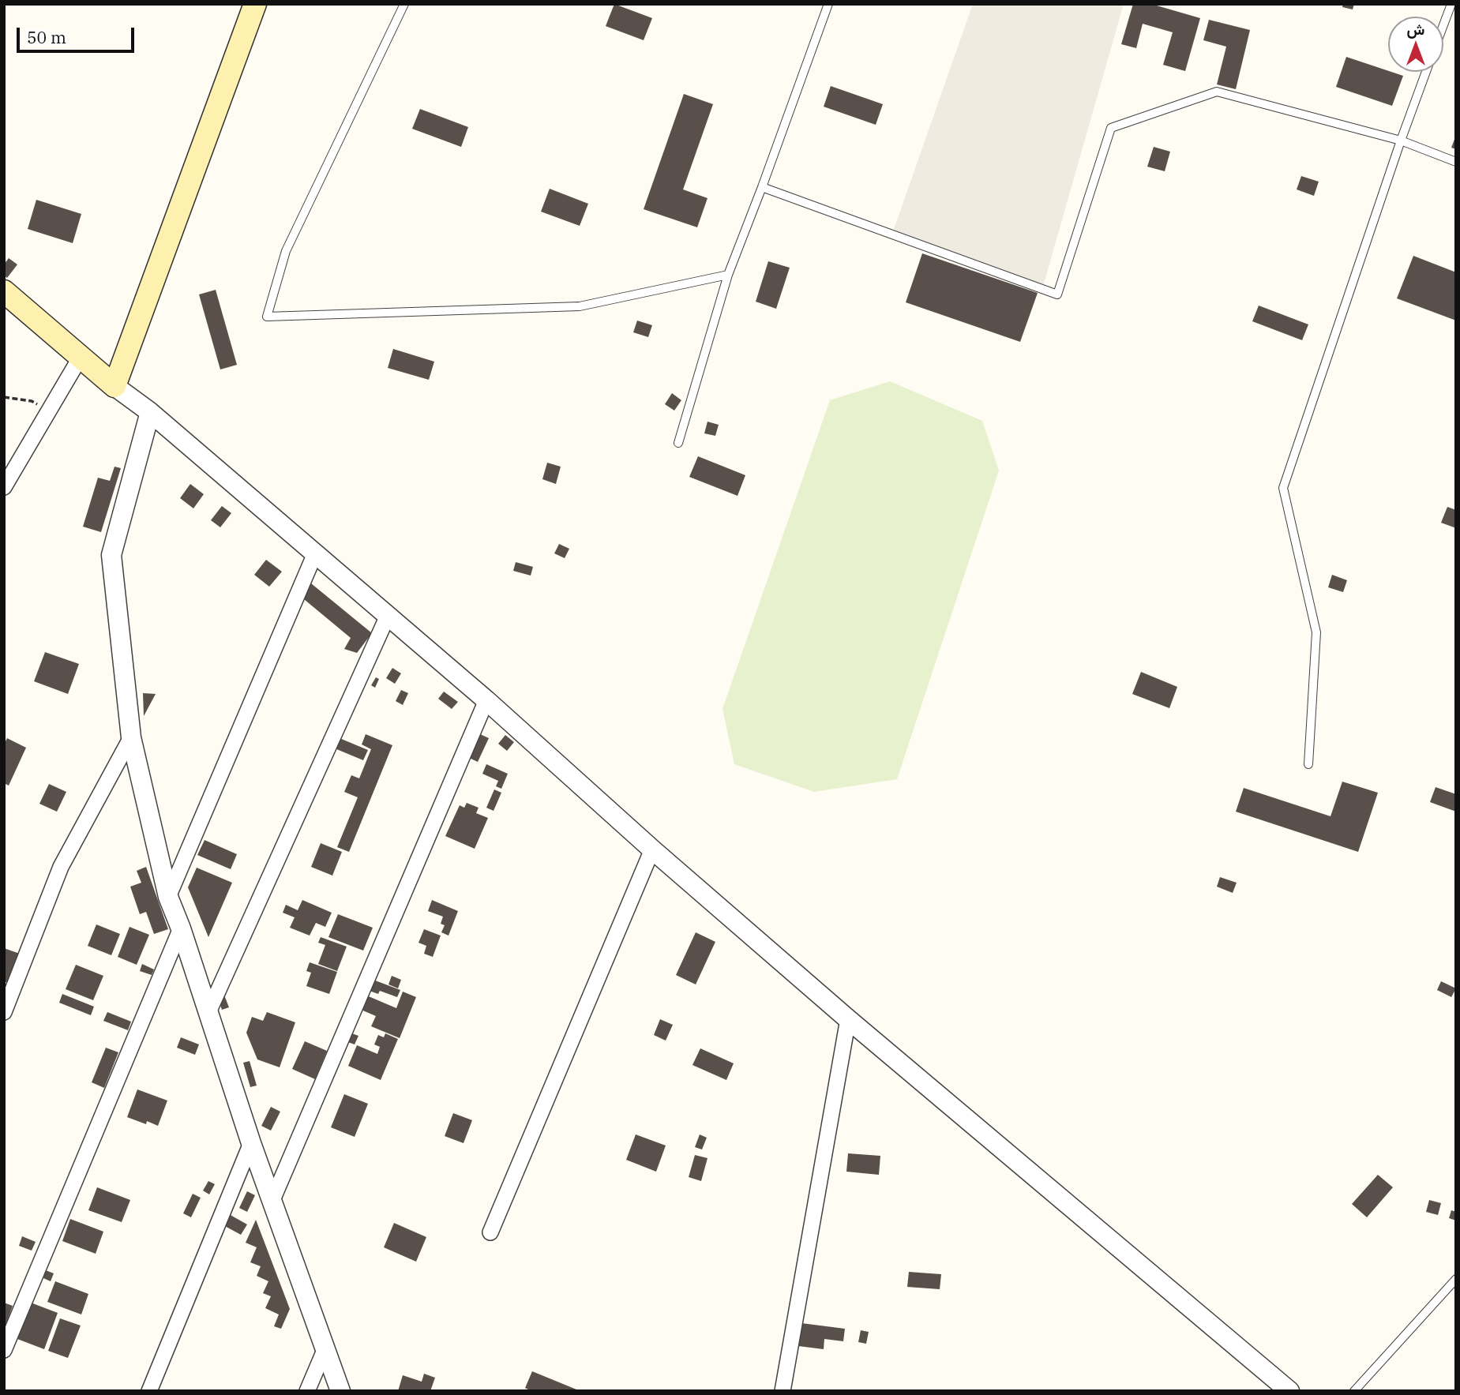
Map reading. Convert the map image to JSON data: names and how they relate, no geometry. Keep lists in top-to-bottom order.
{
  "scale_bar": "50 m",
  "north": "top"
}
